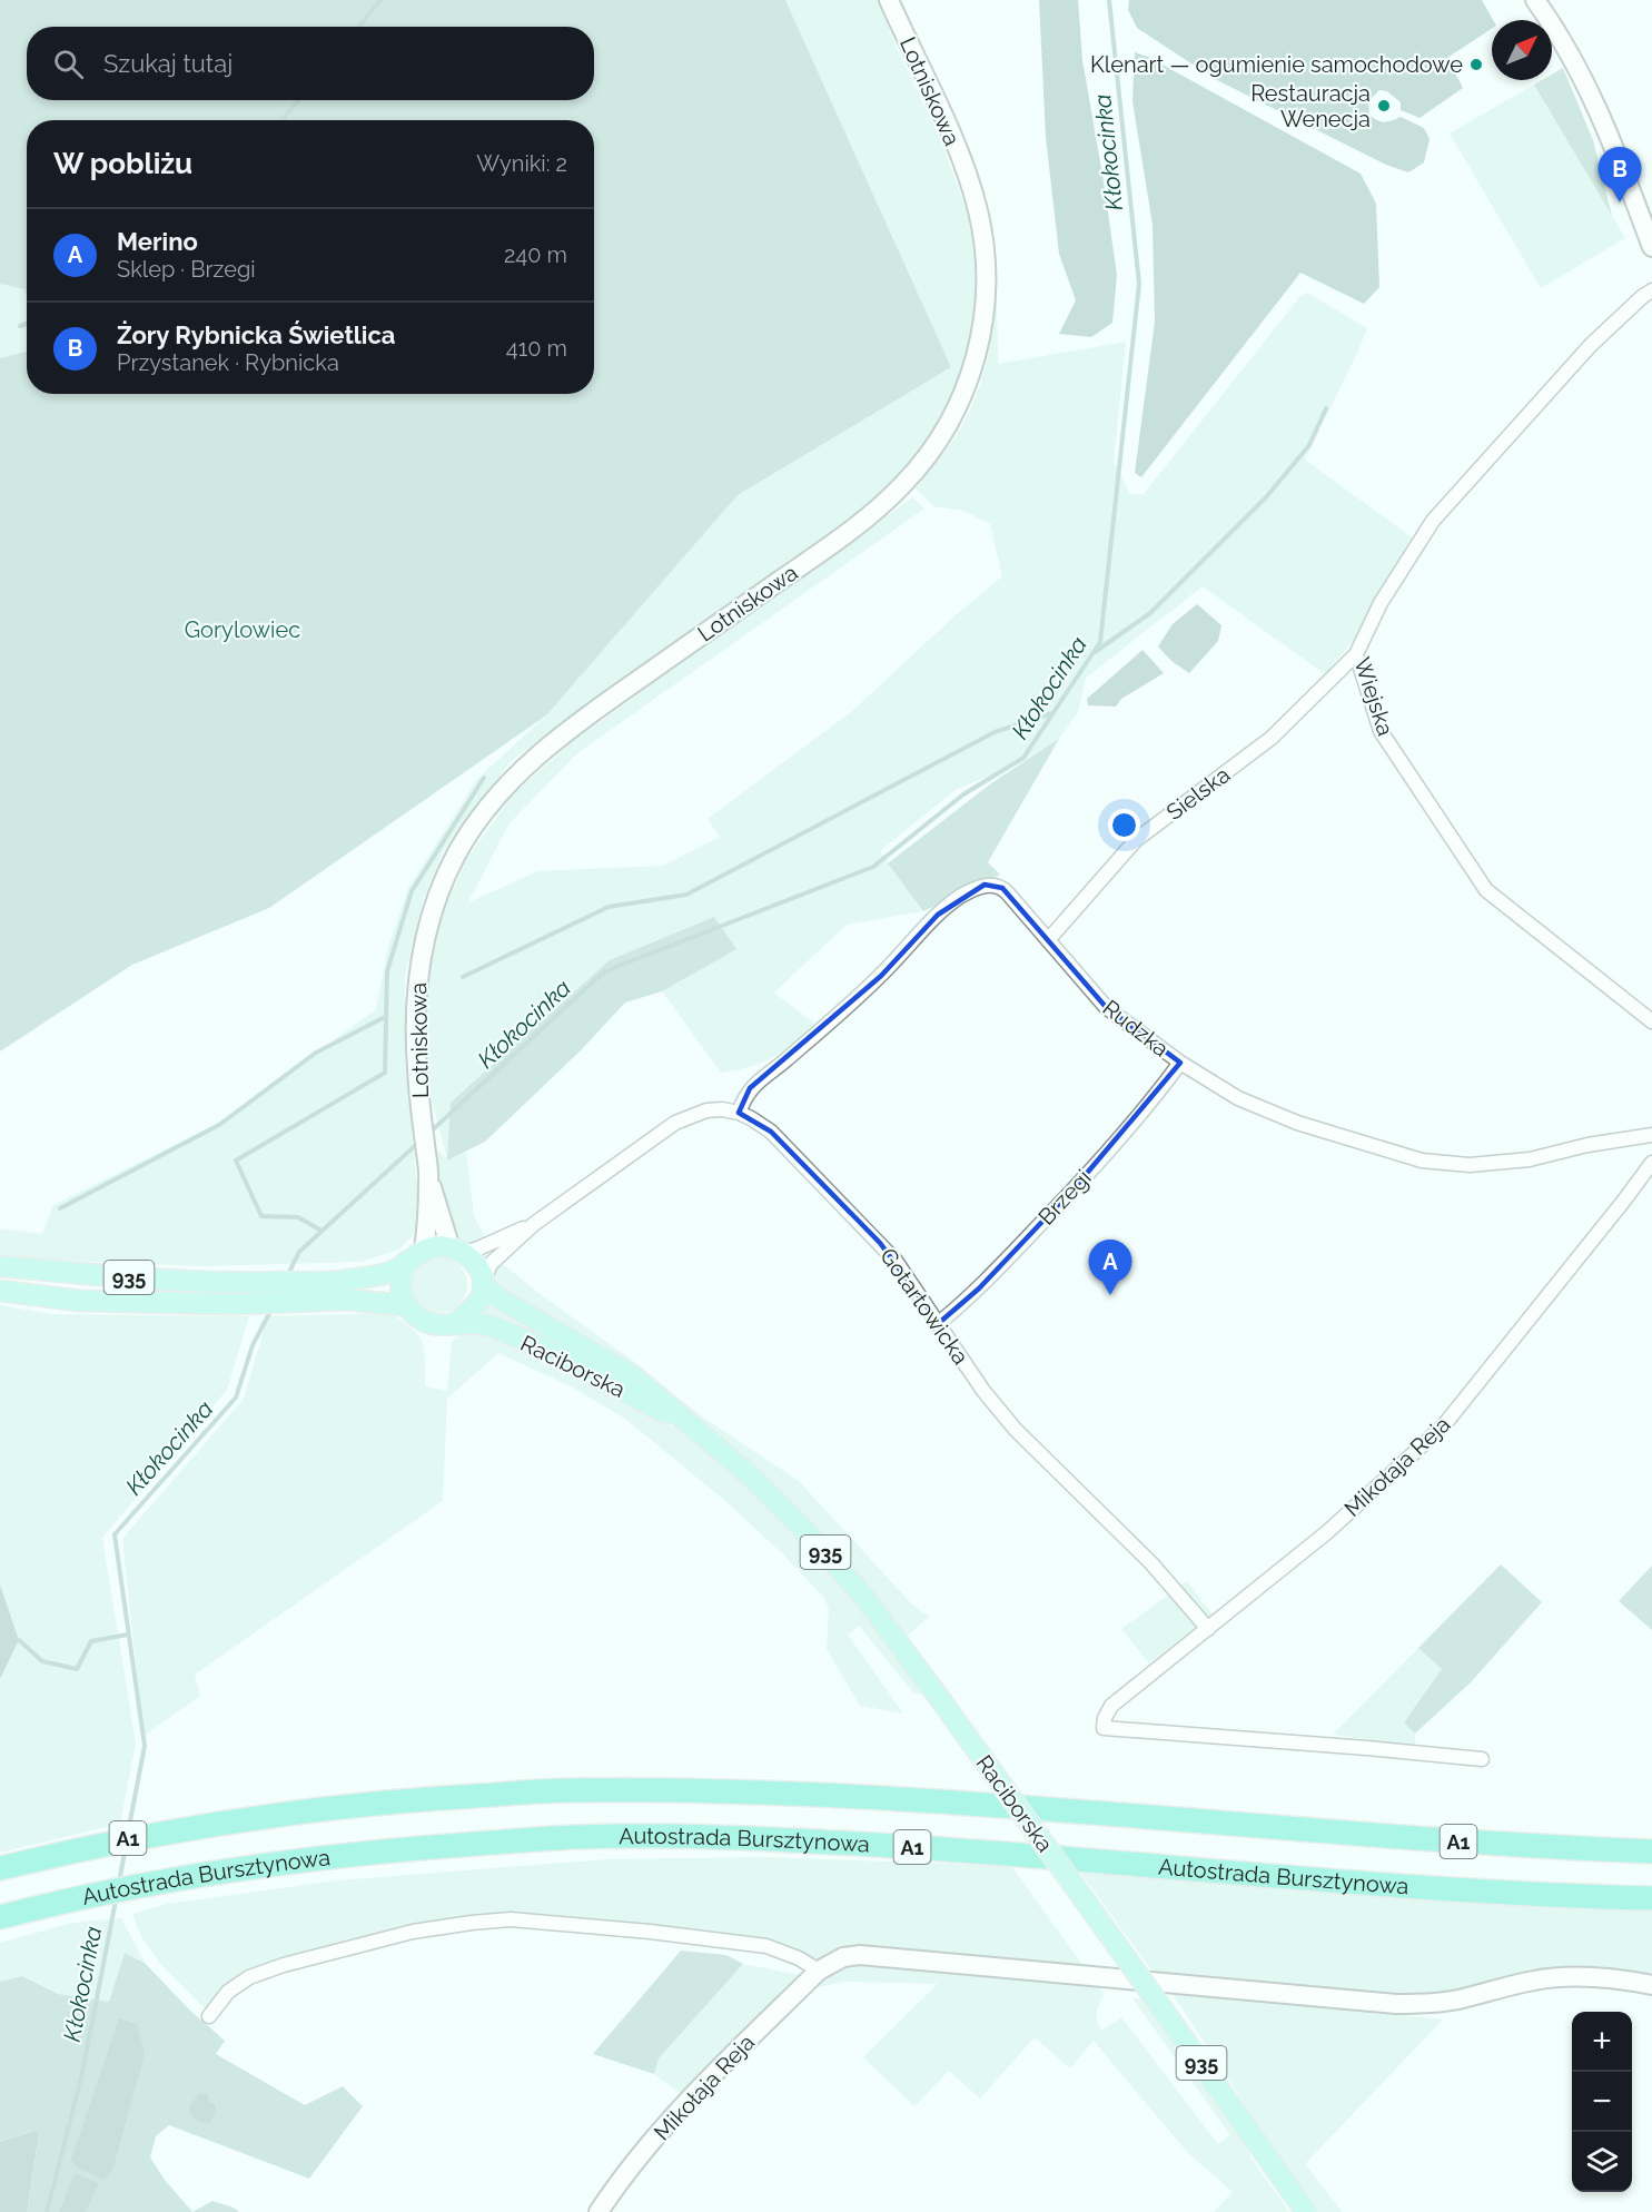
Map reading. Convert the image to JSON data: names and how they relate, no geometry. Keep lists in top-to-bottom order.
{
  "streets": {
    "highway": ["A1", "Autostrada Bursztynowa"],
    "main road": [
      "Lotniskowa",
      "935",
      "Raciborska",
      "Mikołaja Reja"
    ],
    "street": [
      "Wiejska",
      "Sielska",
      "Rudzka",
      "Brzegi",
      "Gotartowicka"
    ]
  },
  "crossings": [
    ["Lotniskowa", "935"],
    ["Lotniskowa", "Gotartowicka"],
    ["Lotniskowa", "Raciborska"],
    ["Wiejska", "Sielska"],
    ["Sielska", "Rudzka"],
    ["Rudzka", "Brzegi"],
    ["Rudzka", "Gotartowicka"],
    ["Brzegi", "Gotartowicka"],
    ["935", "Gotartowicka"],
    ["935", "Raciborska"],
    ["Gotartowicka", "Raciborska"],
    ["Gotartowicka", "Mikołaja Reja"]
  ],
  "water": ["Kłokocinka"],
  "parks": ["Gorylowiec"],
  "places": ["Klenart — ogumienie samochodowe", "Restauracja Wenecja"],
  "north": "top right",
  "page": {
    "search": "Szukaj tutaj",
    "heading": ["W pobliżu", "Wyniki: 2"],
    "pins": ["B", "A"],
    "list": [
      {
        "mark": "A",
        "name": "Merino",
        "note": "Sklep · Brzegi",
        "value": "240 m"
      },
      {
        "mark": "B",
        "name": "Żory Rybnicka Świetlica",
        "note": "Przystanek · Rybnicka",
        "value": "410 m"
      }
    ],
    "map_buttons": ["+", "−"]
  }
}
